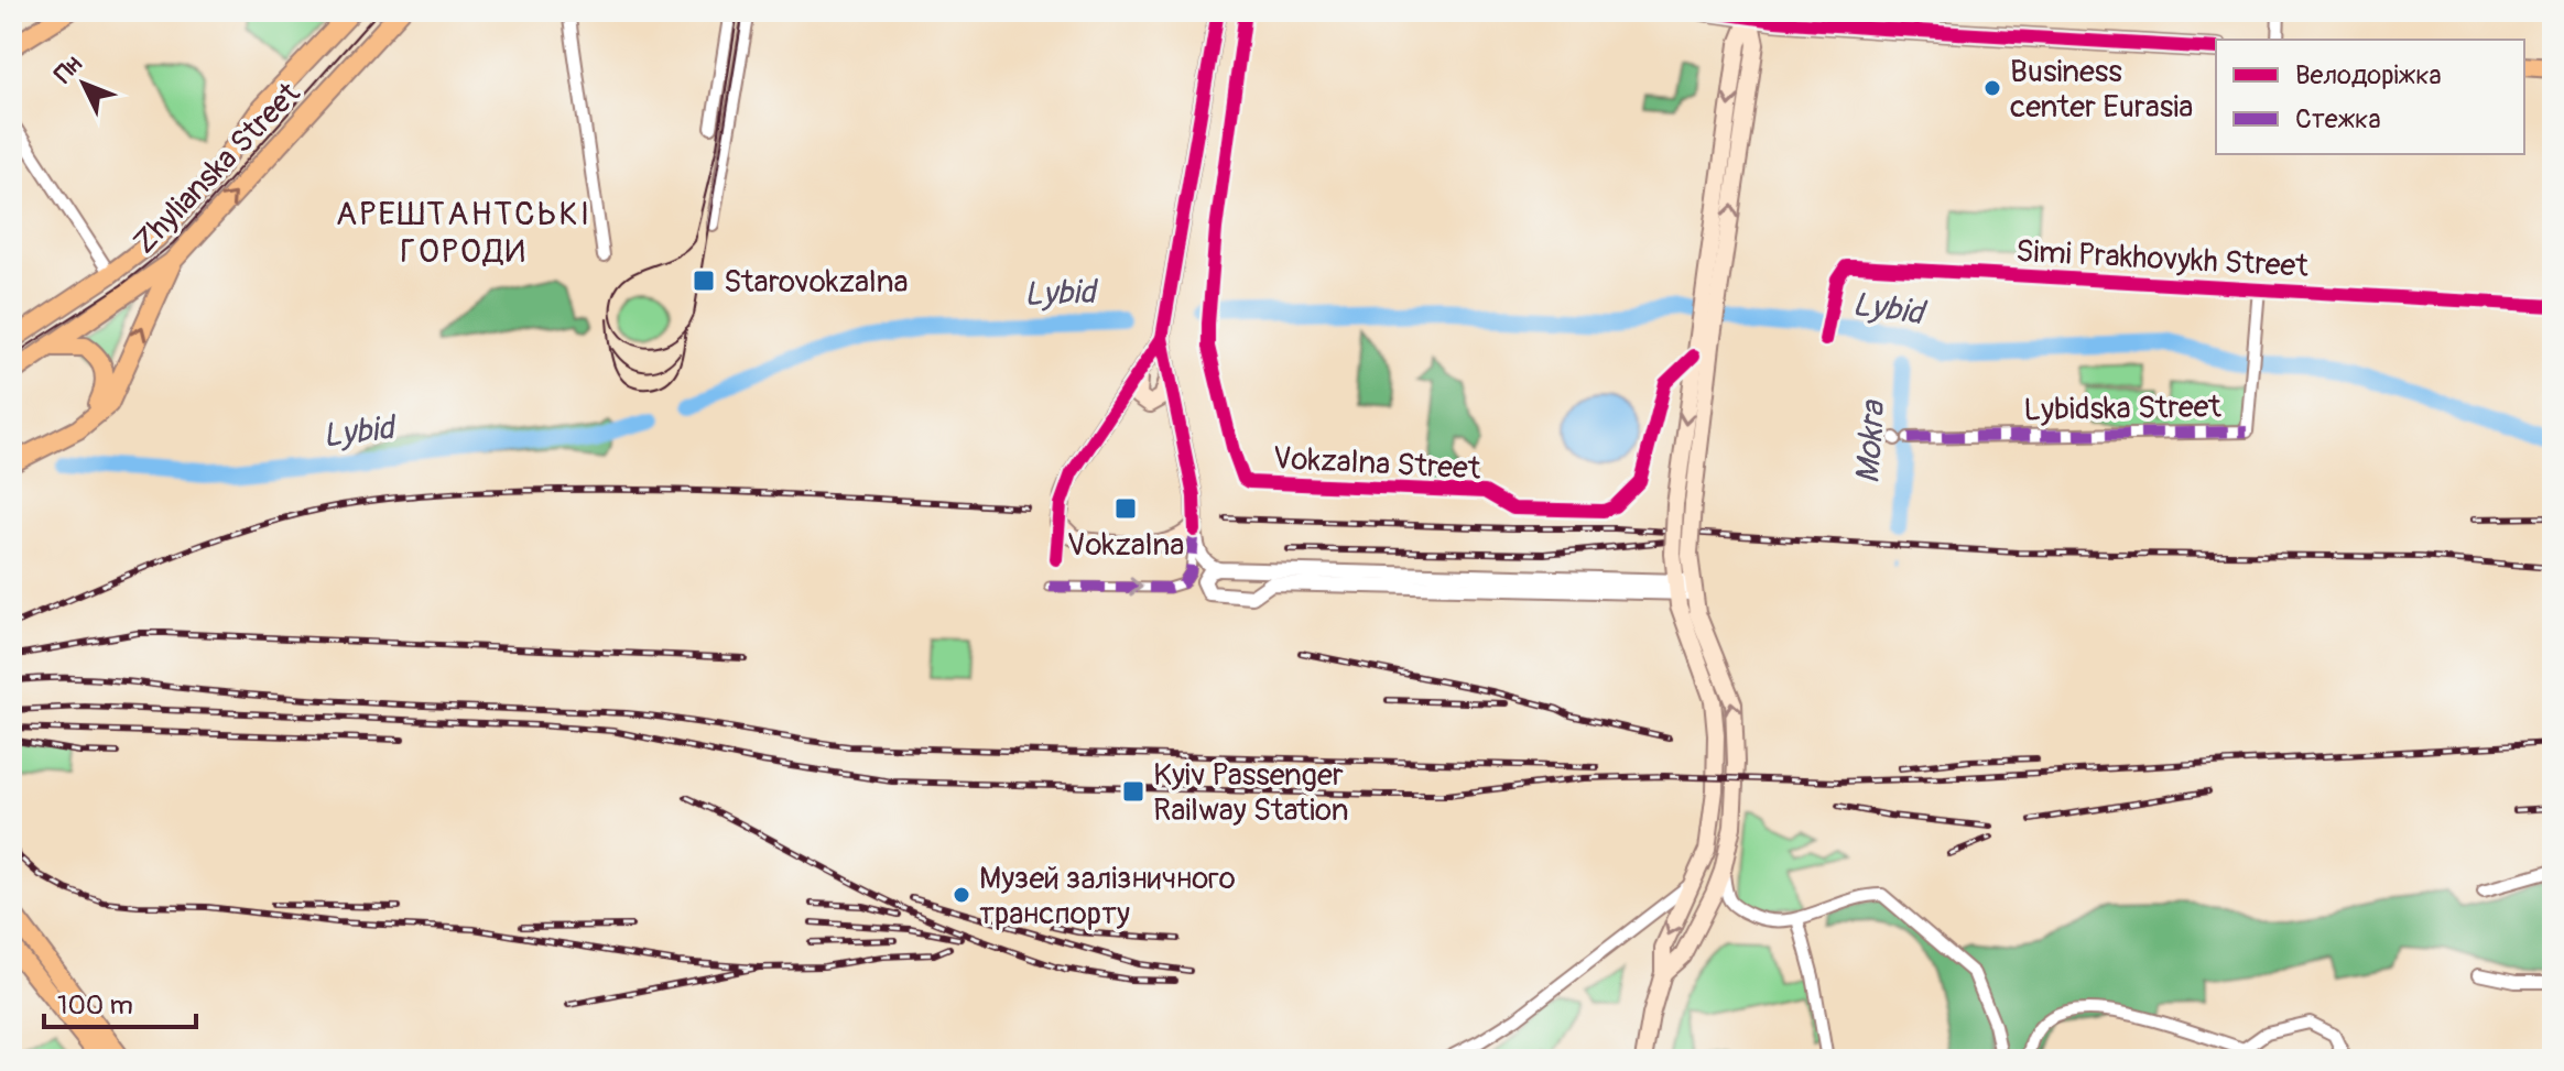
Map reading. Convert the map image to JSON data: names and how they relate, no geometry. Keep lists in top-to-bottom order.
{
  "streets": {
    "main road": ["Zhylianska Street"],
    "street": ["Simi Prakhovykh Street", "Lybidska Street", "Vokzalna Street"]
  },
  "crossings": [
    ["Simi Prakhovykh Street", "Lybidska Street"]
  ],
  "districts": ["АРЕШТАНТСЬКІ ГОРОДИ"],
  "water": ["Lybid", "Mokra"],
  "places": {
    "other": ["Business center Eurasia", "Музей залізничного транспорту"],
    "transit": ["Starovokzalna", "Vokzalna", "Kyiv Passenger Railway Station"]
  },
  "legend": ["Велодоріжка", "Стежка"],
  "scale_bar": "100 m",
  "north": "top left"
}
